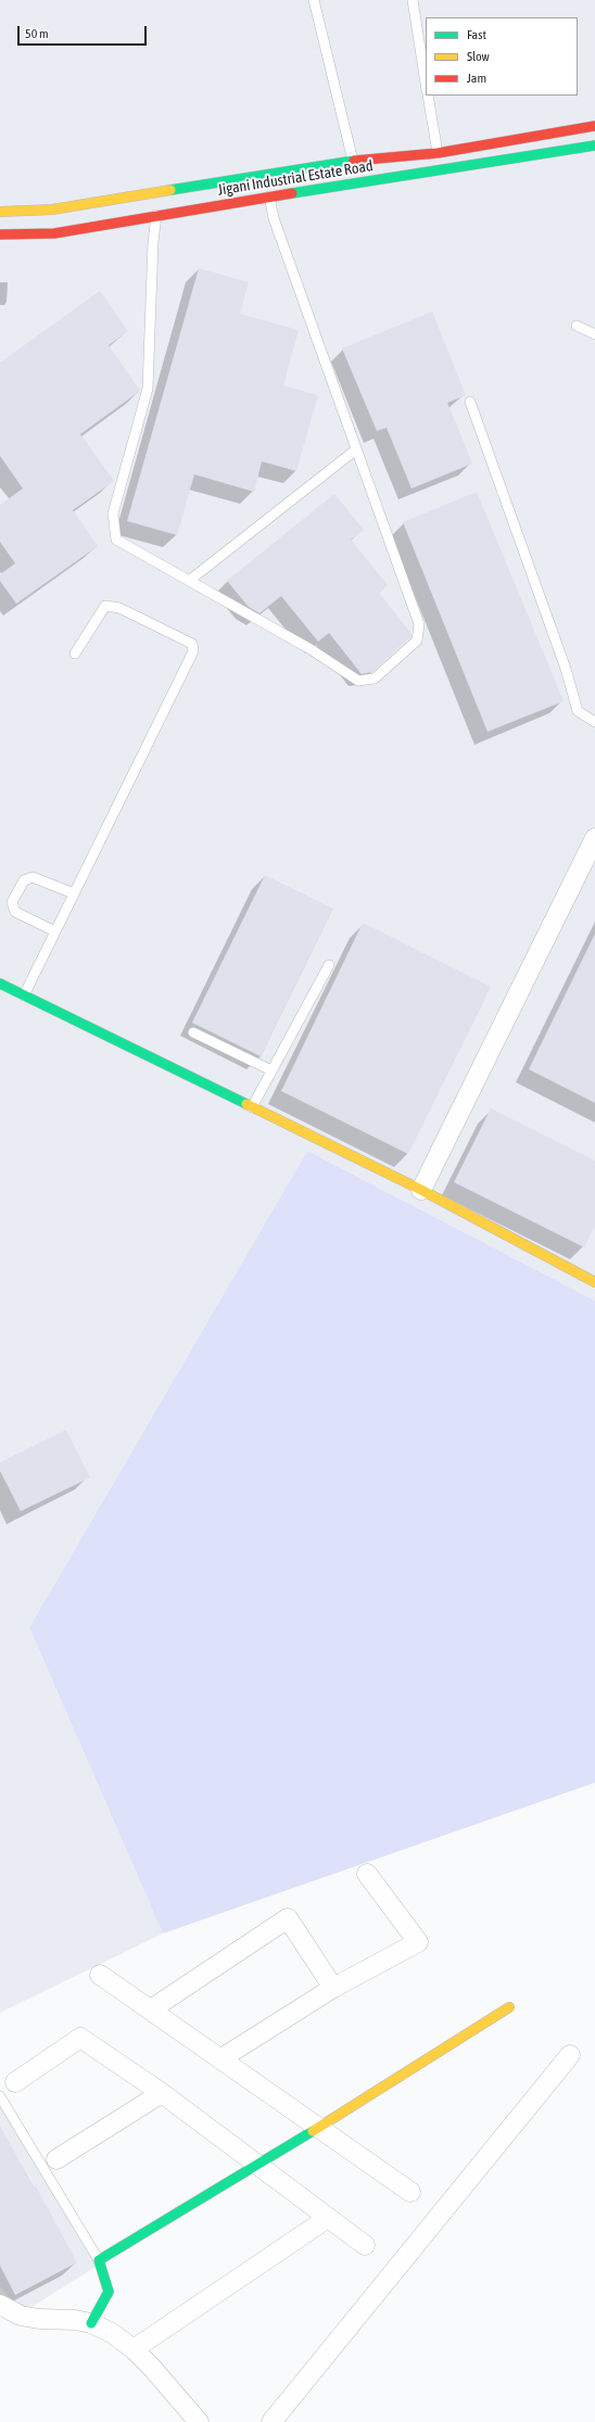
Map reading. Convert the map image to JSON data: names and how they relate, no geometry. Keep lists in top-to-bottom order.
{
  "streets": {
    "street": ["Jigani Industrial Estate Road"]
  },
  "legend": ["Fast", "Slow", "Jam"],
  "scale_bar": "50 m"
}
